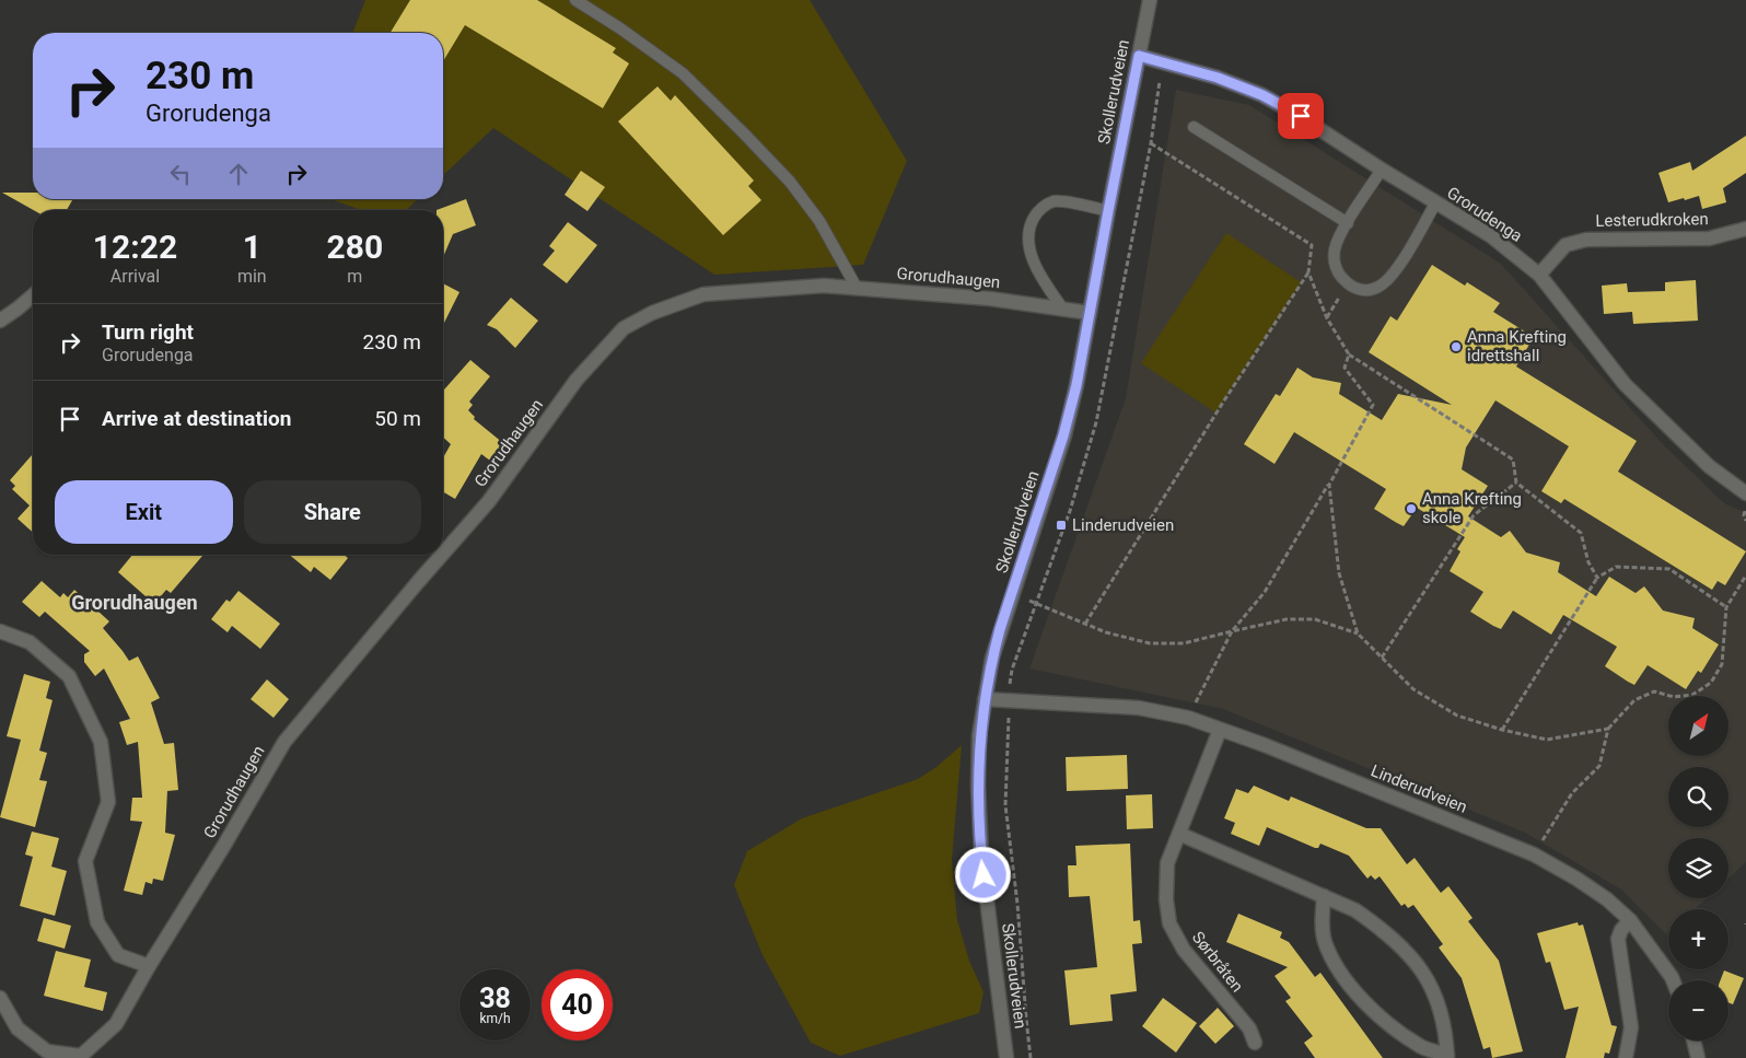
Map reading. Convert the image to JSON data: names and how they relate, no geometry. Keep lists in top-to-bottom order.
{
  "streets": {
    "street": [
      "Skollerudveien",
      "Grorudenga",
      "Lesterudkroken",
      "Grorudhaugen",
      "Linderudveien",
      "Sørbråten"
    ]
  },
  "crossings": [
    ["Skollerudveien", "Grorudenga"],
    ["Skollerudveien", "Grorudhaugen"],
    ["Skollerudveien", "Linderudveien"],
    ["Grorudenga", "Lesterudkroken"],
    ["Linderudveien", "Sørbråten"]
  ],
  "districts": ["Grorudhaugen"],
  "places": {
    "other": ["Anna Krefting idrettshall", "Anna Krefting skole"],
    "transit": ["Linderudveien"]
  },
  "north": "top right",
  "page": {
    "turn": ["230 m", "Grorudenga"],
    "eta": [
      "12:22",
      "Arrival",
      "1",
      "min",
      "280",
      "m"
    ],
    "list": [
      {
        "name": "Turn right",
        "note": "Grorudenga",
        "value": "230 m"
      },
      {
        "name": "Arrive at destination",
        "value": "50 m"
      }
    ],
    "buttons": ["Exit", "Share"],
    "map_buttons": ["+", "−"],
    "speed": "38 km/h",
    "limit": "40"
  }
}
